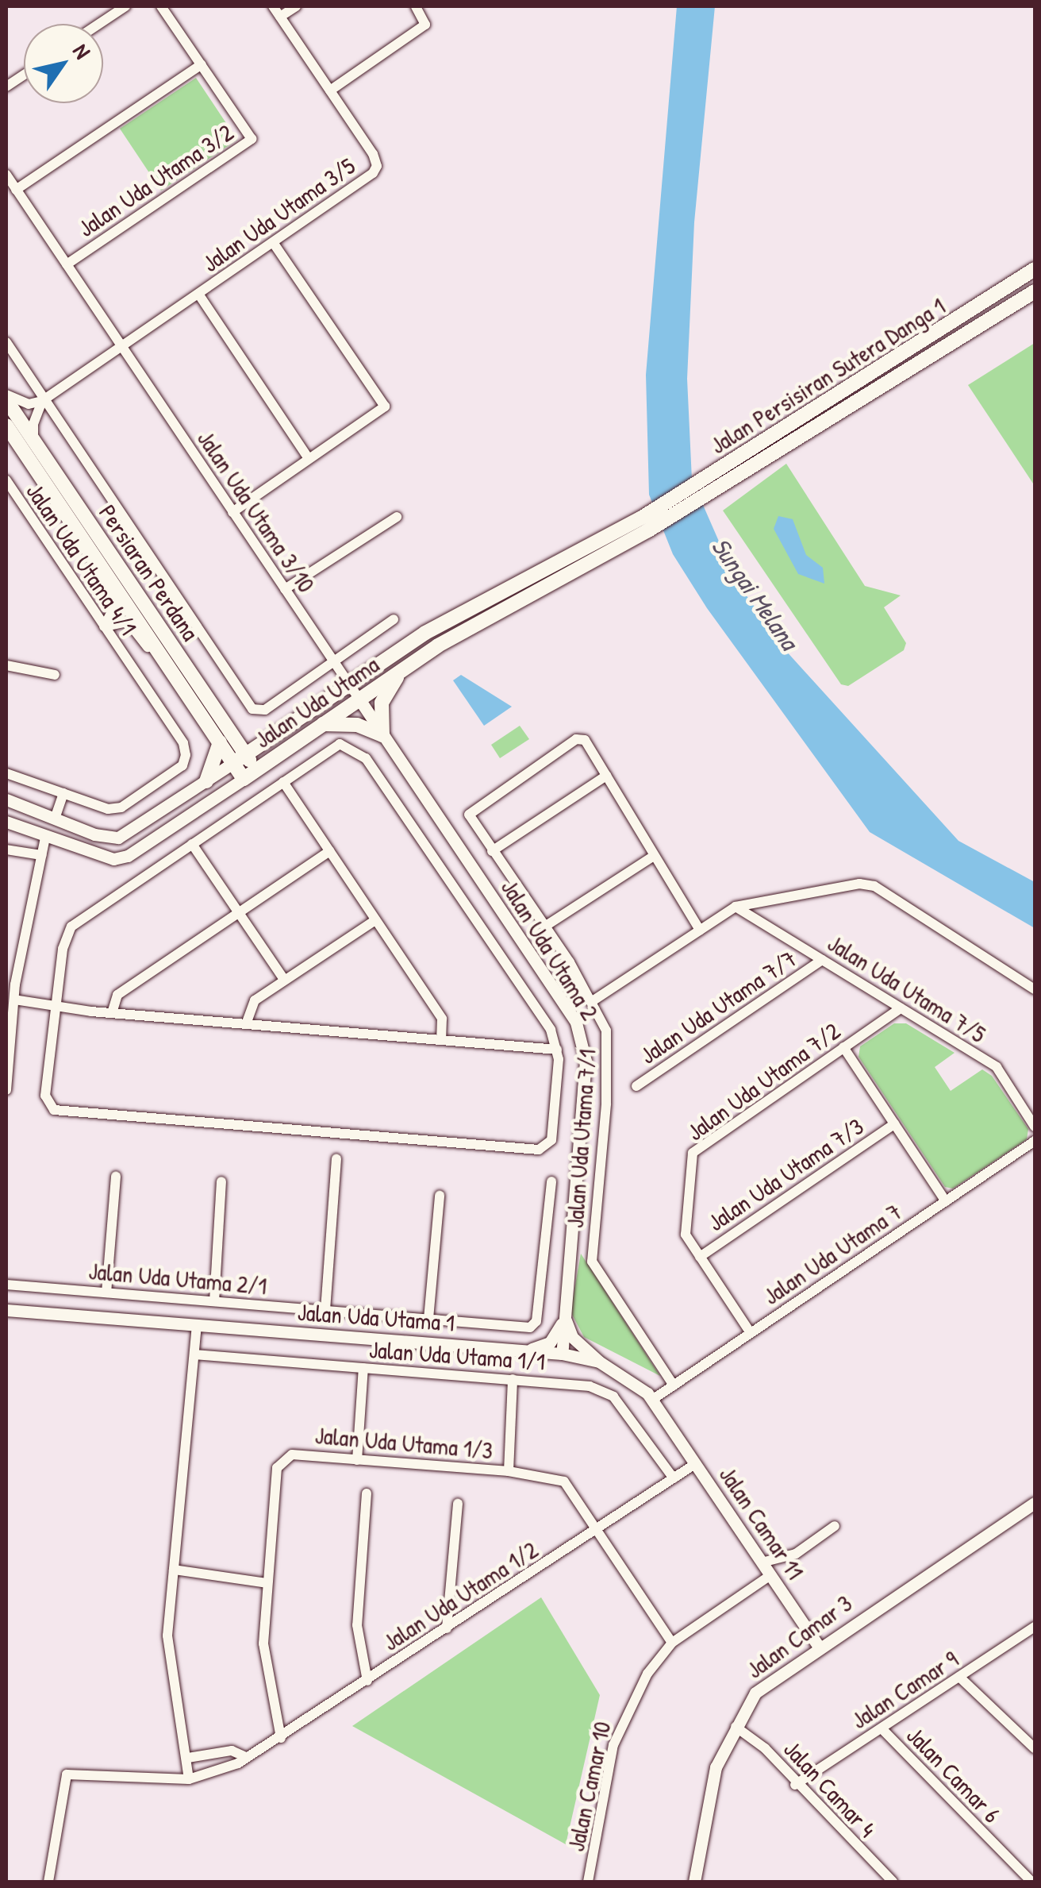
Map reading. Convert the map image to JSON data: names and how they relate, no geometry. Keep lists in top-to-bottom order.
{
  "streets": {
    "main road": ["Jalan Persisiran Sutera Danga 1", "Persiaran Perdana", "Jalan Uda Utama"],
    "street": [
      "Jalan Uda Utama 3/2",
      "Jalan Uda Utama 3/5",
      "Jalan Uda Utama 3/10",
      "Jalan Uda Utama 4/1",
      "Jalan Uda Utama 2",
      "Jalan Uda Utama 7/5",
      "Jalan Uda Utama 7/7",
      "Jalan Uda Utama 7/2",
      "Jalan Uda Utama 7/1",
      "Jalan Uda Utama 7/3",
      "Jalan Uda Utama 7",
      "Jalan Uda Utama 2/1",
      "Jalan Uda Utama 1",
      "Jalan Uda Utama 1/1",
      "Jalan Uda Utama 1/3",
      "Jalan Camar 11",
      "Jalan Uda Utama 1/2",
      "Jalan Camar 3",
      "Jalan Camar 9",
      "Jalan Camar 6",
      "Jalan Camar 10",
      "Jalan Camar 4"
    ]
  },
  "crossings": [
    ["Jalan Uda Utama 3/2", "Jalan Uda Utama 3/10"],
    ["Jalan Uda Utama 3/5", "Jalan Uda Utama 3/10"],
    ["Jalan Persisiran Sutera Danga 1", "Jalan Uda Utama"],
    ["Jalan Uda Utama 3/10", "Jalan Uda Utama"],
    ["Jalan Uda Utama 3/10", "Jalan Uda Utama 2"],
    ["Persiaran Perdana", "Jalan Uda Utama"],
    ["Jalan Uda Utama", "Jalan Uda Utama 2"],
    ["Jalan Uda Utama 2", "Jalan Uda Utama 1"],
    ["Jalan Uda Utama 7/5", "Jalan Uda Utama 7/7"],
    ["Jalan Uda Utama 7/5", "Jalan Uda Utama 7/2"],
    ["Jalan Uda Utama 7/2", "Jalan Uda Utama 7/3"],
    ["Jalan Uda Utama 7/2", "Jalan Uda Utama 7"],
    ["Jalan Uda Utama 7/1", "Jalan Uda Utama 7"],
    ["Jalan Uda Utama 7", "Jalan Uda Utama 1"],
    ["Jalan Uda Utama 1", "Jalan Camar 11"],
    ["Jalan Uda Utama 1", "Jalan Uda Utama 1/2"],
    ["Jalan Uda Utama 1/1", "Jalan Uda Utama 1/2"],
    ["Jalan Uda Utama 1/3", "Jalan Uda Utama 1/2"],
    ["Jalan Uda Utama 1/3", "Jalan Camar 10"],
    ["Jalan Camar 11", "Jalan Uda Utama 1/2"],
    ["Jalan Camar 11", "Jalan Camar 3"],
    ["Jalan Camar 11", "Jalan Camar 10"],
    ["Jalan Camar 3", "Jalan Camar 4"],
    ["Jalan Camar 9", "Jalan Camar 6"],
    ["Jalan Camar 9", "Jalan Camar 4"]
  ],
  "water": ["Sungai Melana"],
  "north": "top right"
}
